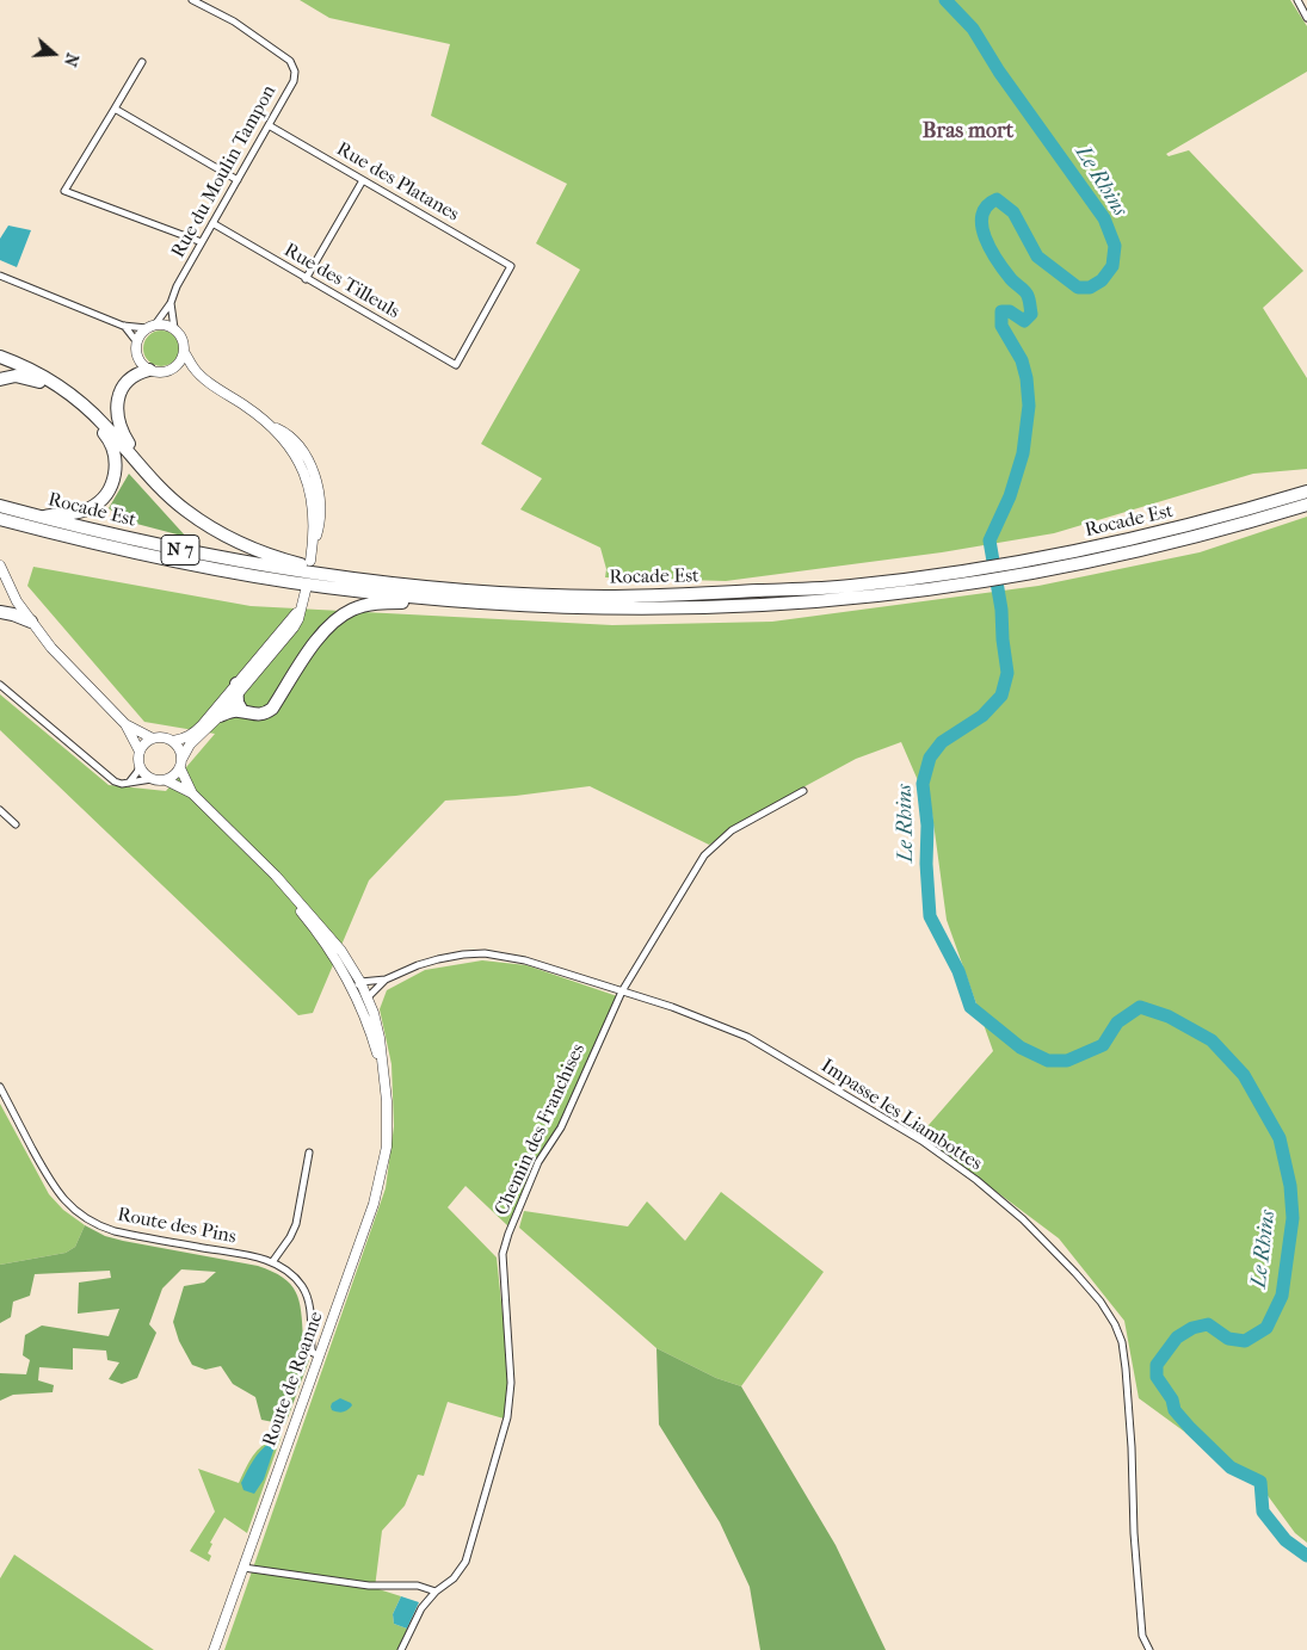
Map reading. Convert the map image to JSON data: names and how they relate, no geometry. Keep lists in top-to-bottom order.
{
  "streets": {
    "highway": ["Rocade Est", "N 7"],
    "main road": ["Route de Roanne"],
    "street": [
      "Rue du Moulin Tampon",
      "Rue des Platanes",
      "Rue des Tilleuls",
      "Impasse les Liambottes",
      "Chemin des Franchises",
      "Route des Pins"
    ]
  },
  "crossings": [
    ["Rue du Moulin Tampon", "Rue des Platanes"],
    ["Rue du Moulin Tampon", "Rue des Tilleuls"],
    ["Rue des Platanes", "Rue des Tilleuls"],
    ["Impasse les Liambottes", "Chemin des Franchises"],
    ["Route des Pins", "Route de Roanne"]
  ],
  "districts": ["Bras mort"],
  "water": ["Le Rhins"],
  "north": "right"
}
